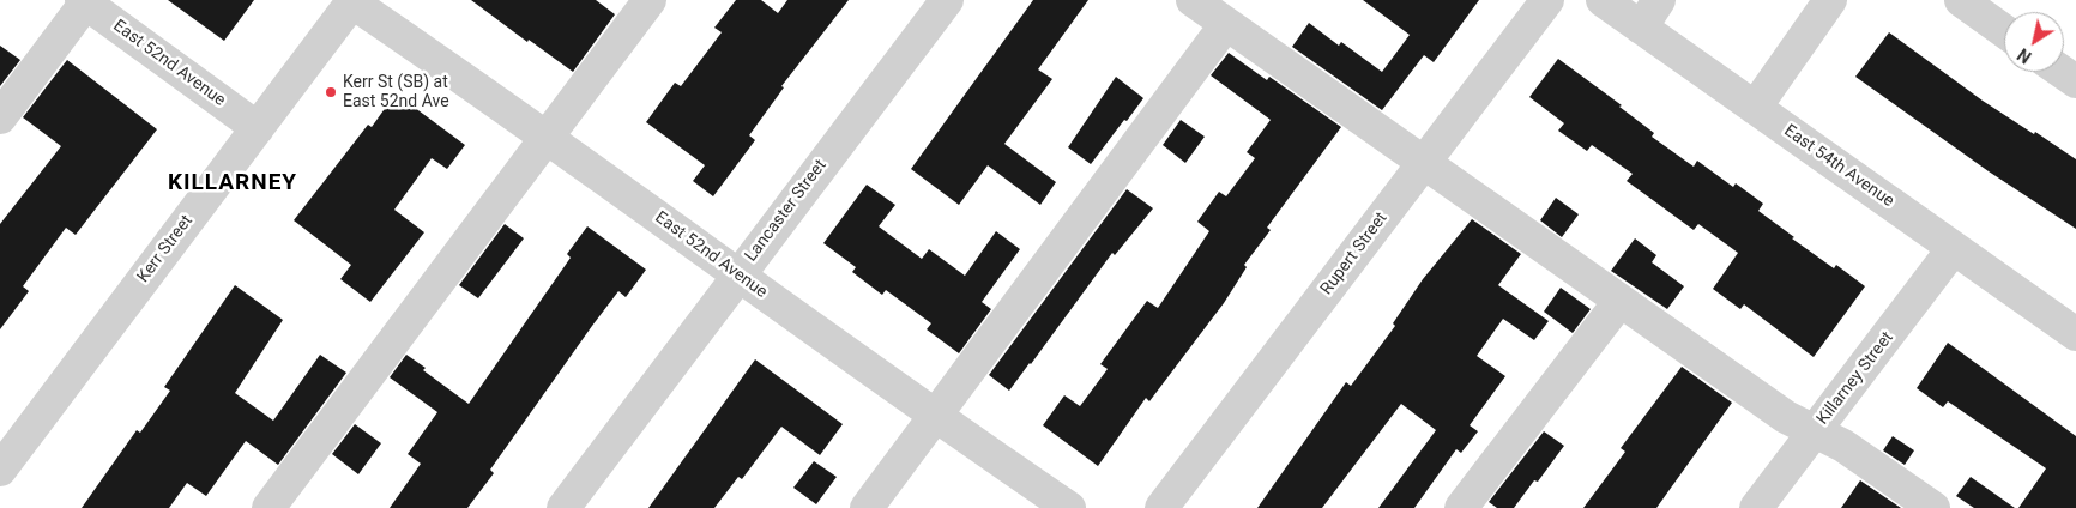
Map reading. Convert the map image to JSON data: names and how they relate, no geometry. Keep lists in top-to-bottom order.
{
  "streets": {
    "street": [
      "East 52nd Avenue",
      "East 54th Avenue",
      "Lancaster Street",
      "Kerr Street",
      "Rupert Street",
      "Killarney Street"
    ]
  },
  "crossings": [
    ["East 52nd Avenue", "Lancaster Street"],
    ["East 52nd Avenue", "Kerr Street"],
    ["East 54th Avenue", "Killarney Street"]
  ],
  "districts": ["KILLARNEY"],
  "places": ["Kerr St (SB) at East 52nd Ave"],
  "north": "bottom left"
}
